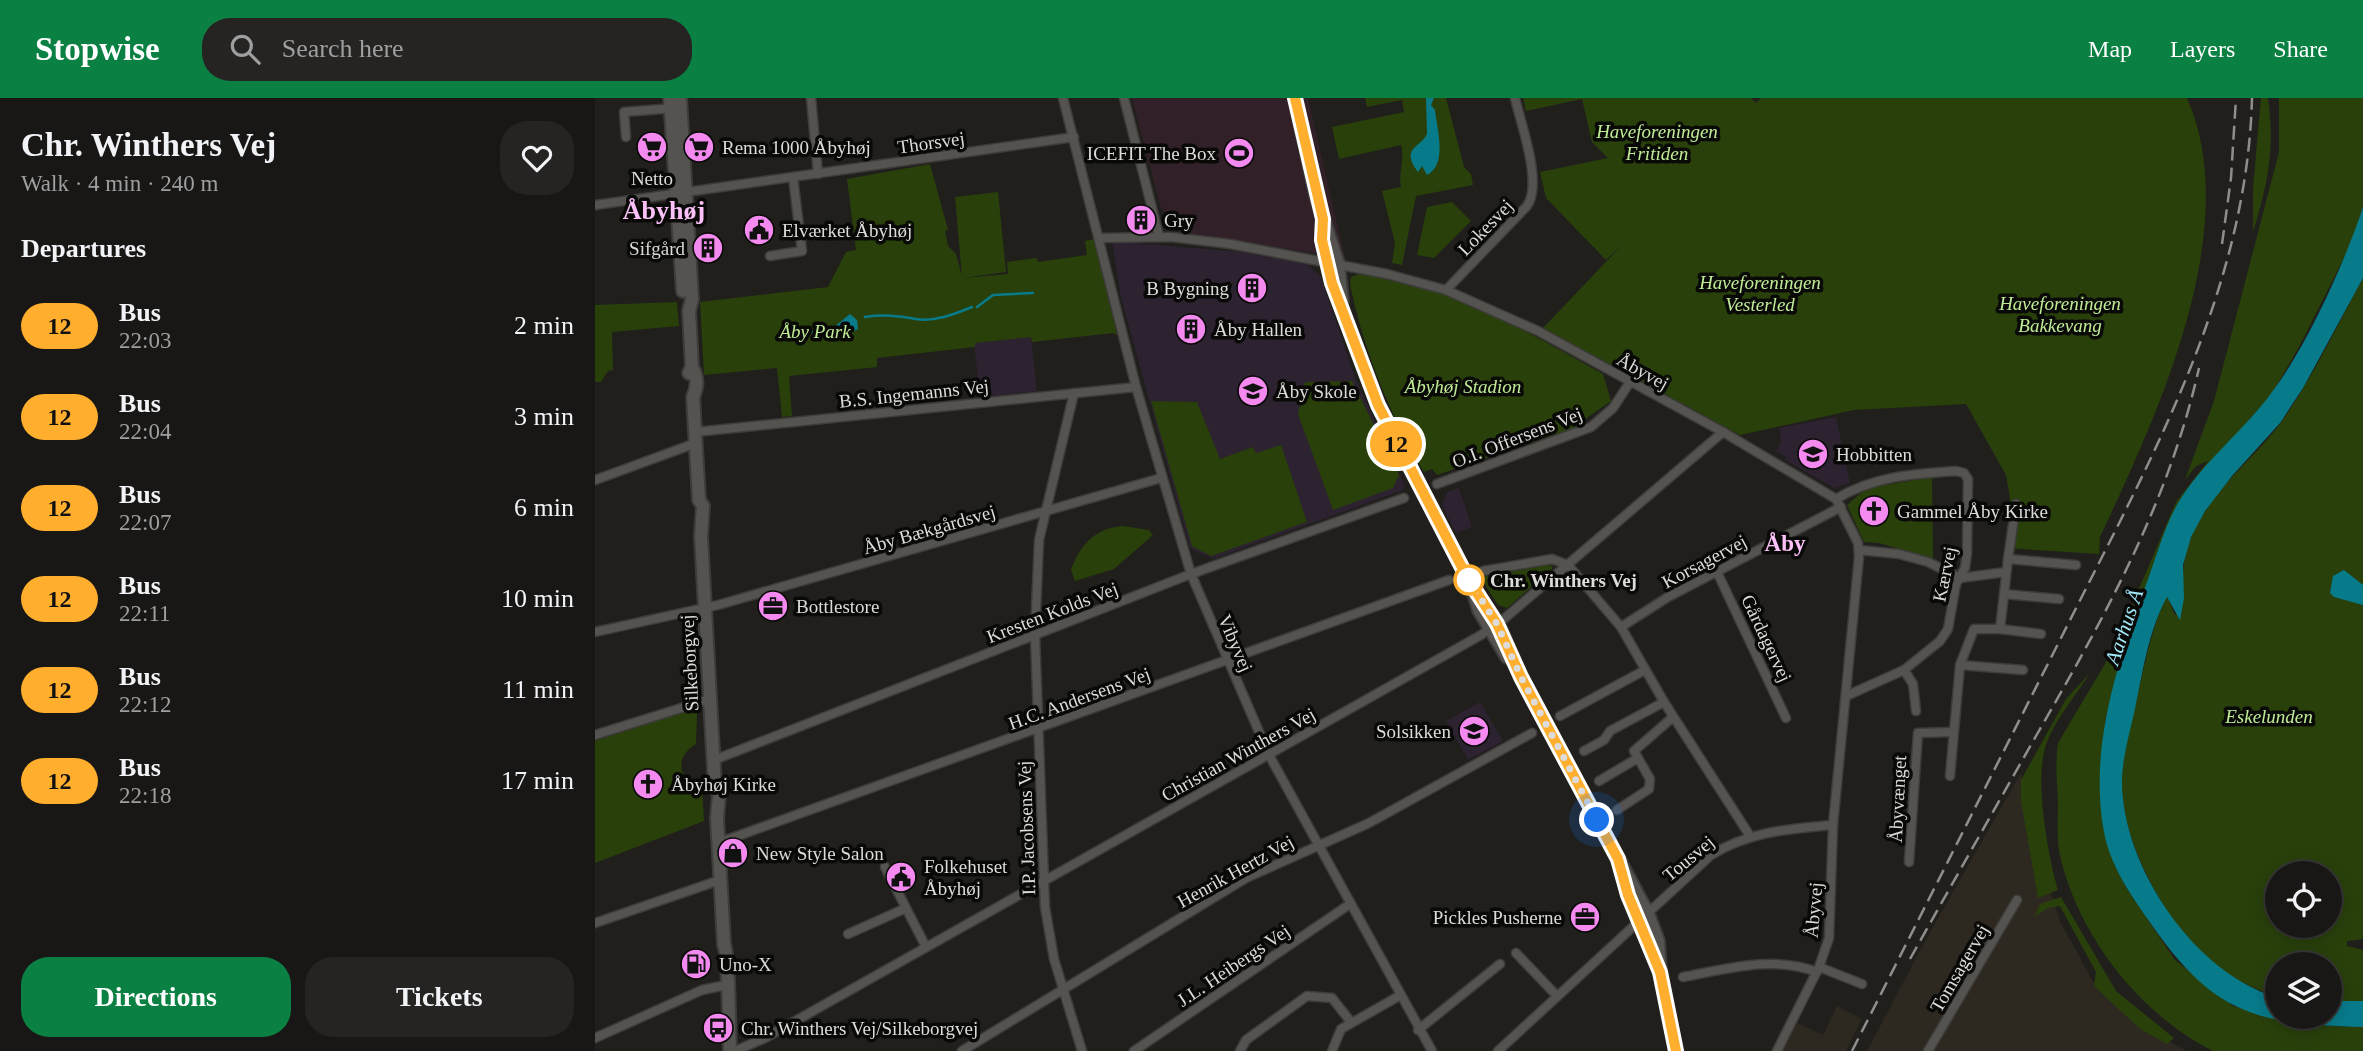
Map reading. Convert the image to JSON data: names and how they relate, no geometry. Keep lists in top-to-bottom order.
{
  "streets": {
    "street": [
      "Thorsvej",
      "Lokesvej",
      "Åbyvej",
      "B.S. Ingemanns Vej",
      "O.I. Offersens Vej",
      "Åby Bækgårdsvej",
      "Korsagervej",
      "Kærvej",
      "Kresten Kolds Vej",
      "Gårdagervej",
      "Vibyvej",
      "Silkeborgvej",
      "H.C. Andersens Vej",
      "Christian Winthers Vej",
      "Åbyvænget",
      "I.P. Jacobsens Vej",
      "Tousvej",
      "Henrik Hertz Vej",
      "J.L. Heibergs Vej",
      "Tomsagervej"
    ]
  },
  "crossings": [
    ["Thorsvej", "Silkeborgvej"],
    ["Lokesvej", "Åbyvej"],
    ["Åbyvej", "O.I. Offersens Vej"],
    ["Åbyvej", "Korsagervej"],
    ["Åbyvej", "Kærvej"],
    ["Åbyvej", "Vibyvej"],
    ["Åbyvej", "Christian Winthers Vej"],
    ["Åbyvej", "Tousvej"],
    ["B.S. Ingemanns Vej", "Vibyvej"],
    ["B.S. Ingemanns Vej", "Silkeborgvej"],
    ["B.S. Ingemanns Vej", "I.P. Jacobsens Vej"],
    ["Åby Bækgårdsvej", "Vibyvej"],
    ["Åby Bækgårdsvej", "Silkeborgvej"],
    ["Åby Bækgårdsvej", "I.P. Jacobsens Vej"],
    ["Korsagervej", "Gårdagervej"],
    ["Kresten Kolds Vej", "Vibyvej"],
    ["Kresten Kolds Vej", "Silkeborgvej"],
    ["Kresten Kolds Vej", "I.P. Jacobsens Vej"],
    ["Vibyvej", "H.C. Andersens Vej"],
    ["Vibyvej", "Christian Winthers Vej"],
    ["Vibyvej", "Henrik Hertz Vej"],
    ["Vibyvej", "J.L. Heibergs Vej"],
    ["Silkeborgvej", "H.C. Andersens Vej"],
    ["Silkeborgvej", "Christian Winthers Vej"],
    ["H.C. Andersens Vej", "I.P. Jacobsens Vej"],
    ["Christian Winthers Vej", "I.P. Jacobsens Vej"],
    ["I.P. Jacobsens Vej", "Henrik Hertz Vej"]
  ],
  "districts": ["Åbyhøj", "Åby"],
  "water": ["Aarhus Å"],
  "parks": [
    "Haveforeningen Fritiden",
    "Haveforeningen Vesterled",
    "Haveforeningen Bakkevang",
    "Åby Park",
    "Åbyhøj Stadion",
    "Eskelunden"
  ],
  "places": {
    "supermarket": ["Netto", "Rema 1000 Åbyhøj"],
    "sports": ["ICEFIT The Box"],
    "building": [
      "Gry",
      "Sifgård",
      "B Bygning",
      "Åby Hallen"
    ],
    "public building": ["Elværket Åbyhøj", "Folkehuset Åbyhøj"],
    "school or university": ["Åby Skole", "Hobbitten", "Solsikken"],
    "church": ["Gammel Åby Kirke", "Åbyhøj Kirke"],
    "other": ["Chr. Winthers Vej"],
    "office": ["Bottlestore", "Pickles Pusherne"],
    "shop": ["New Style Salon"],
    "fuel station": ["Uno-X"],
    "bus stop": ["Chr. Winthers Vej/Silkeborgvej"]
  },
  "lines": ["bus line 12"],
  "page": {
    "header": "Stopwise",
    "search": "Search here",
    "nav": ["Map", "Layers", "Share"],
    "heading": [
      ["Chr. Winthers Vej", "Walk · 4 min · 240 m"],
      "Departures"
    ],
    "on_map": "12",
    "list": [
      {
        "mark": "12",
        "name": "Bus",
        "note": "22:03",
        "value": "2 min"
      },
      {
        "mark": "12",
        "name": "Bus",
        "note": "22:04",
        "value": "3 min"
      },
      {
        "mark": "12",
        "name": "Bus",
        "note": "22:07",
        "value": "6 min"
      },
      {
        "mark": "12",
        "name": "Bus",
        "note": "22:11",
        "value": "10 min"
      },
      {
        "mark": "12",
        "name": "Bus",
        "note": "22:12",
        "value": "11 min"
      },
      {
        "mark": "12",
        "name": "Bus",
        "note": "22:18",
        "value": "17 min"
      }
    ],
    "buttons": ["Directions", "Tickets"]
  }
}
